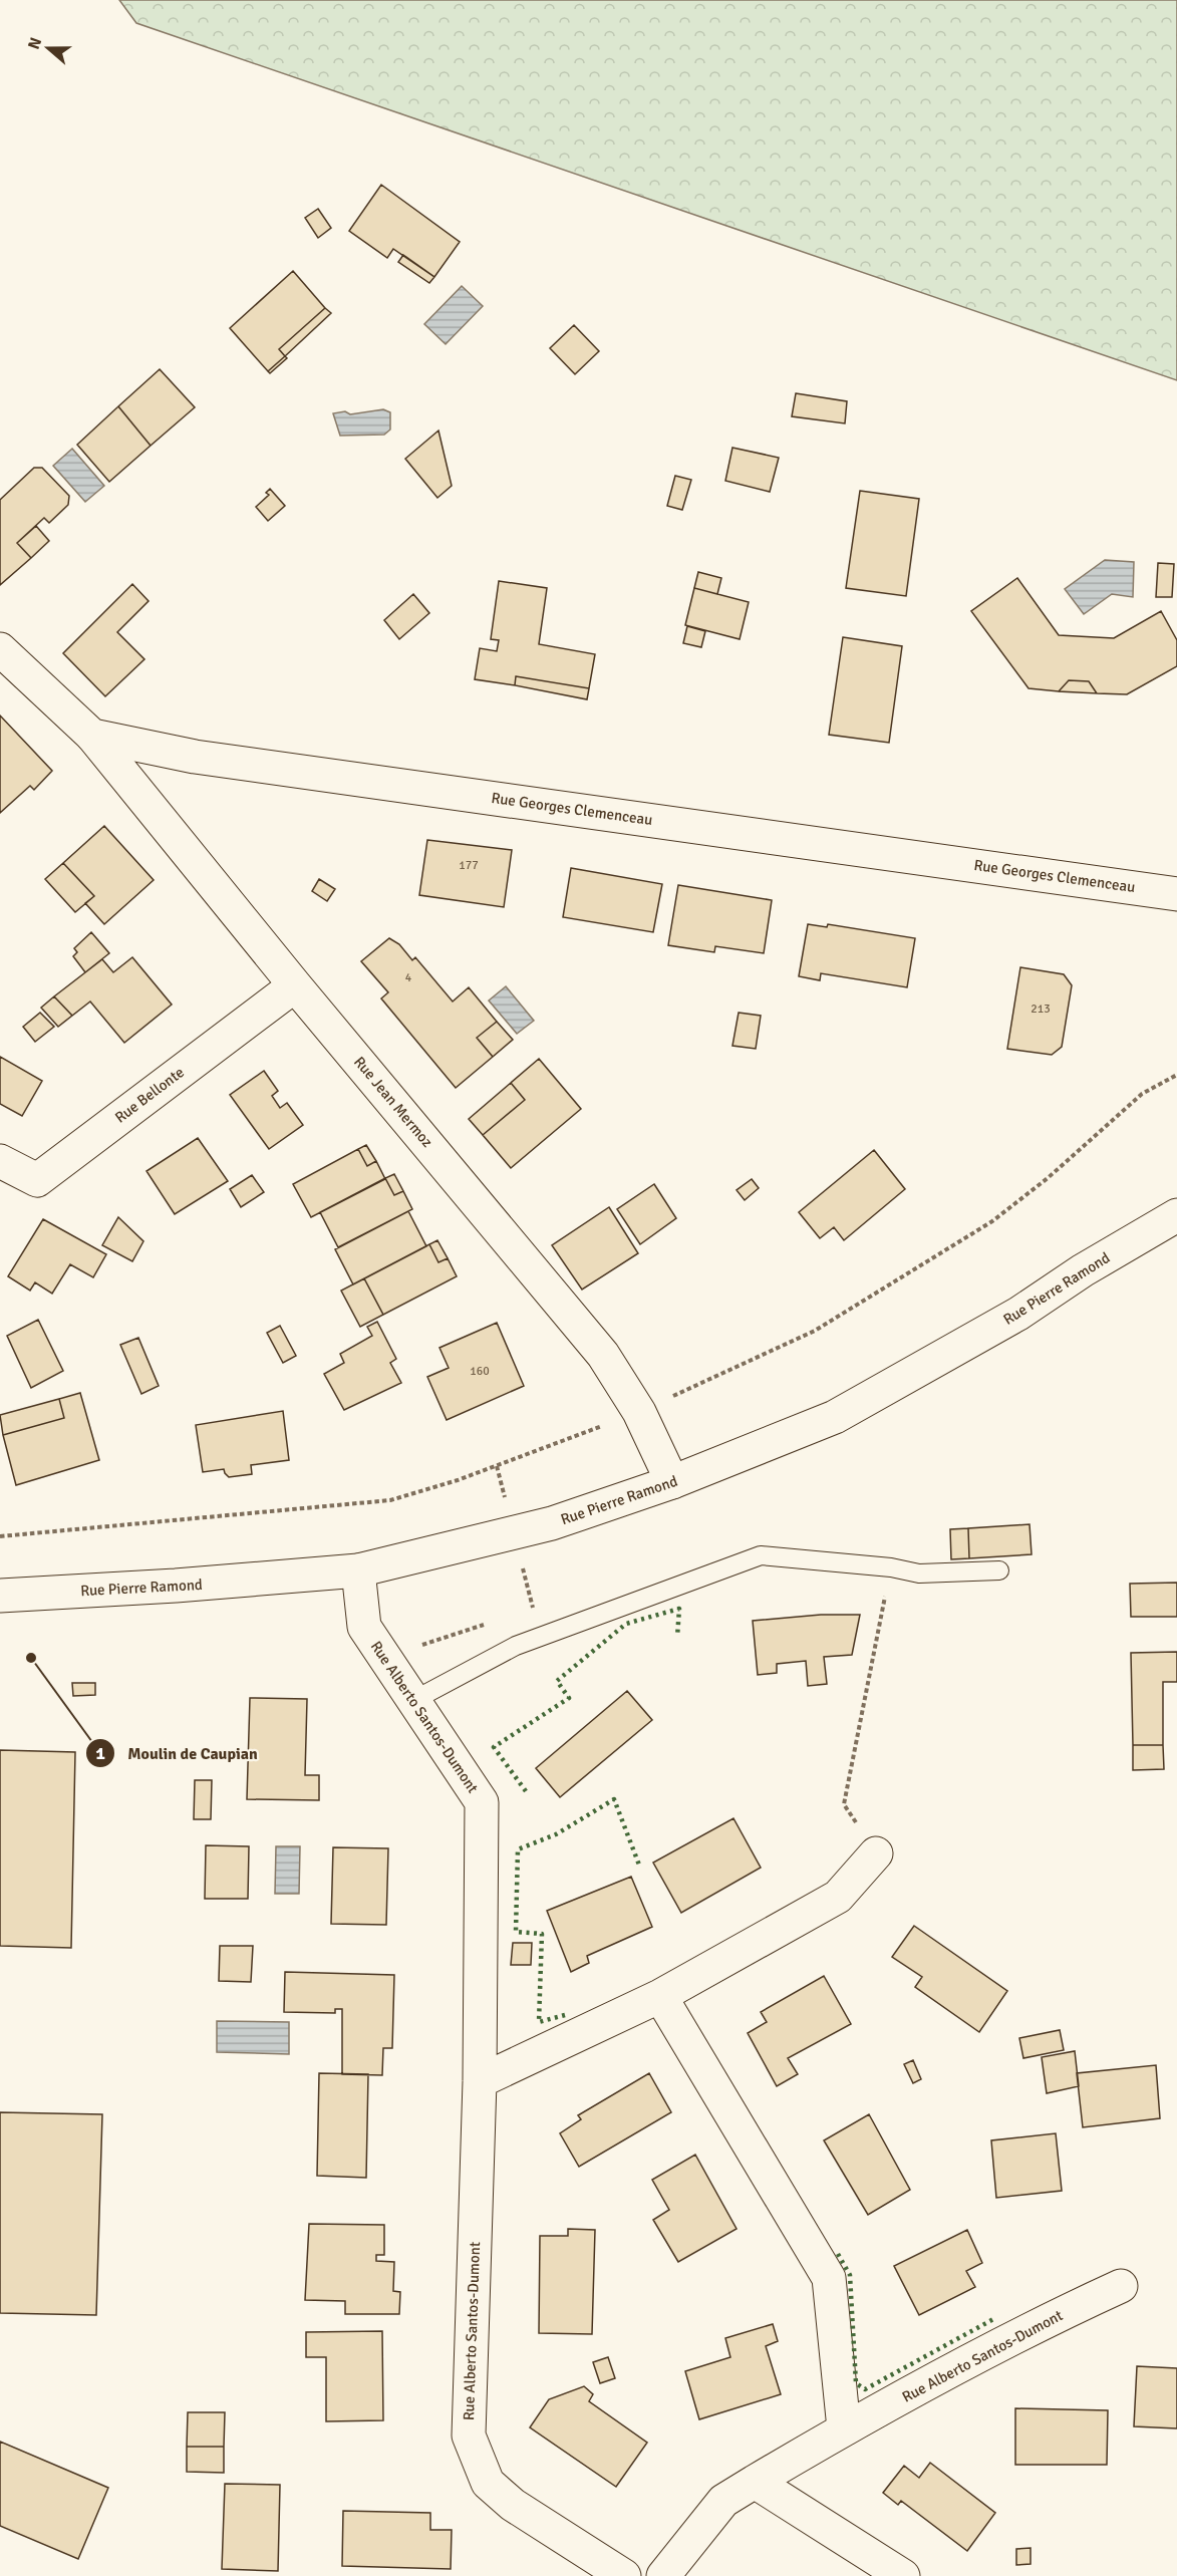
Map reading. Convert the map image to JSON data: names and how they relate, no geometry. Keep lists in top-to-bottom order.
{
  "streets": {
    "street": [
      "Rue Georges Clemenceau",
      "Rue Bellonte",
      "Rue Jean Mermoz",
      "Rue Pierre Ramond",
      "Rue Alberto Santos-Dumont"
    ]
  },
  "crossings": [
    ["Rue Georges Clemenceau", "Rue Jean Mermoz"],
    ["Rue Bellonte", "Rue Jean Mermoz"],
    ["Rue Jean Mermoz", "Rue Pierre Ramond"],
    ["Rue Pierre Ramond", "Rue Alberto Santos-Dumont"]
  ],
  "places": ["Moulin de Caupian"],
  "house_numbers": [
    "177",
    "4",
    "213",
    "160"
  ],
  "north": "left"
}
